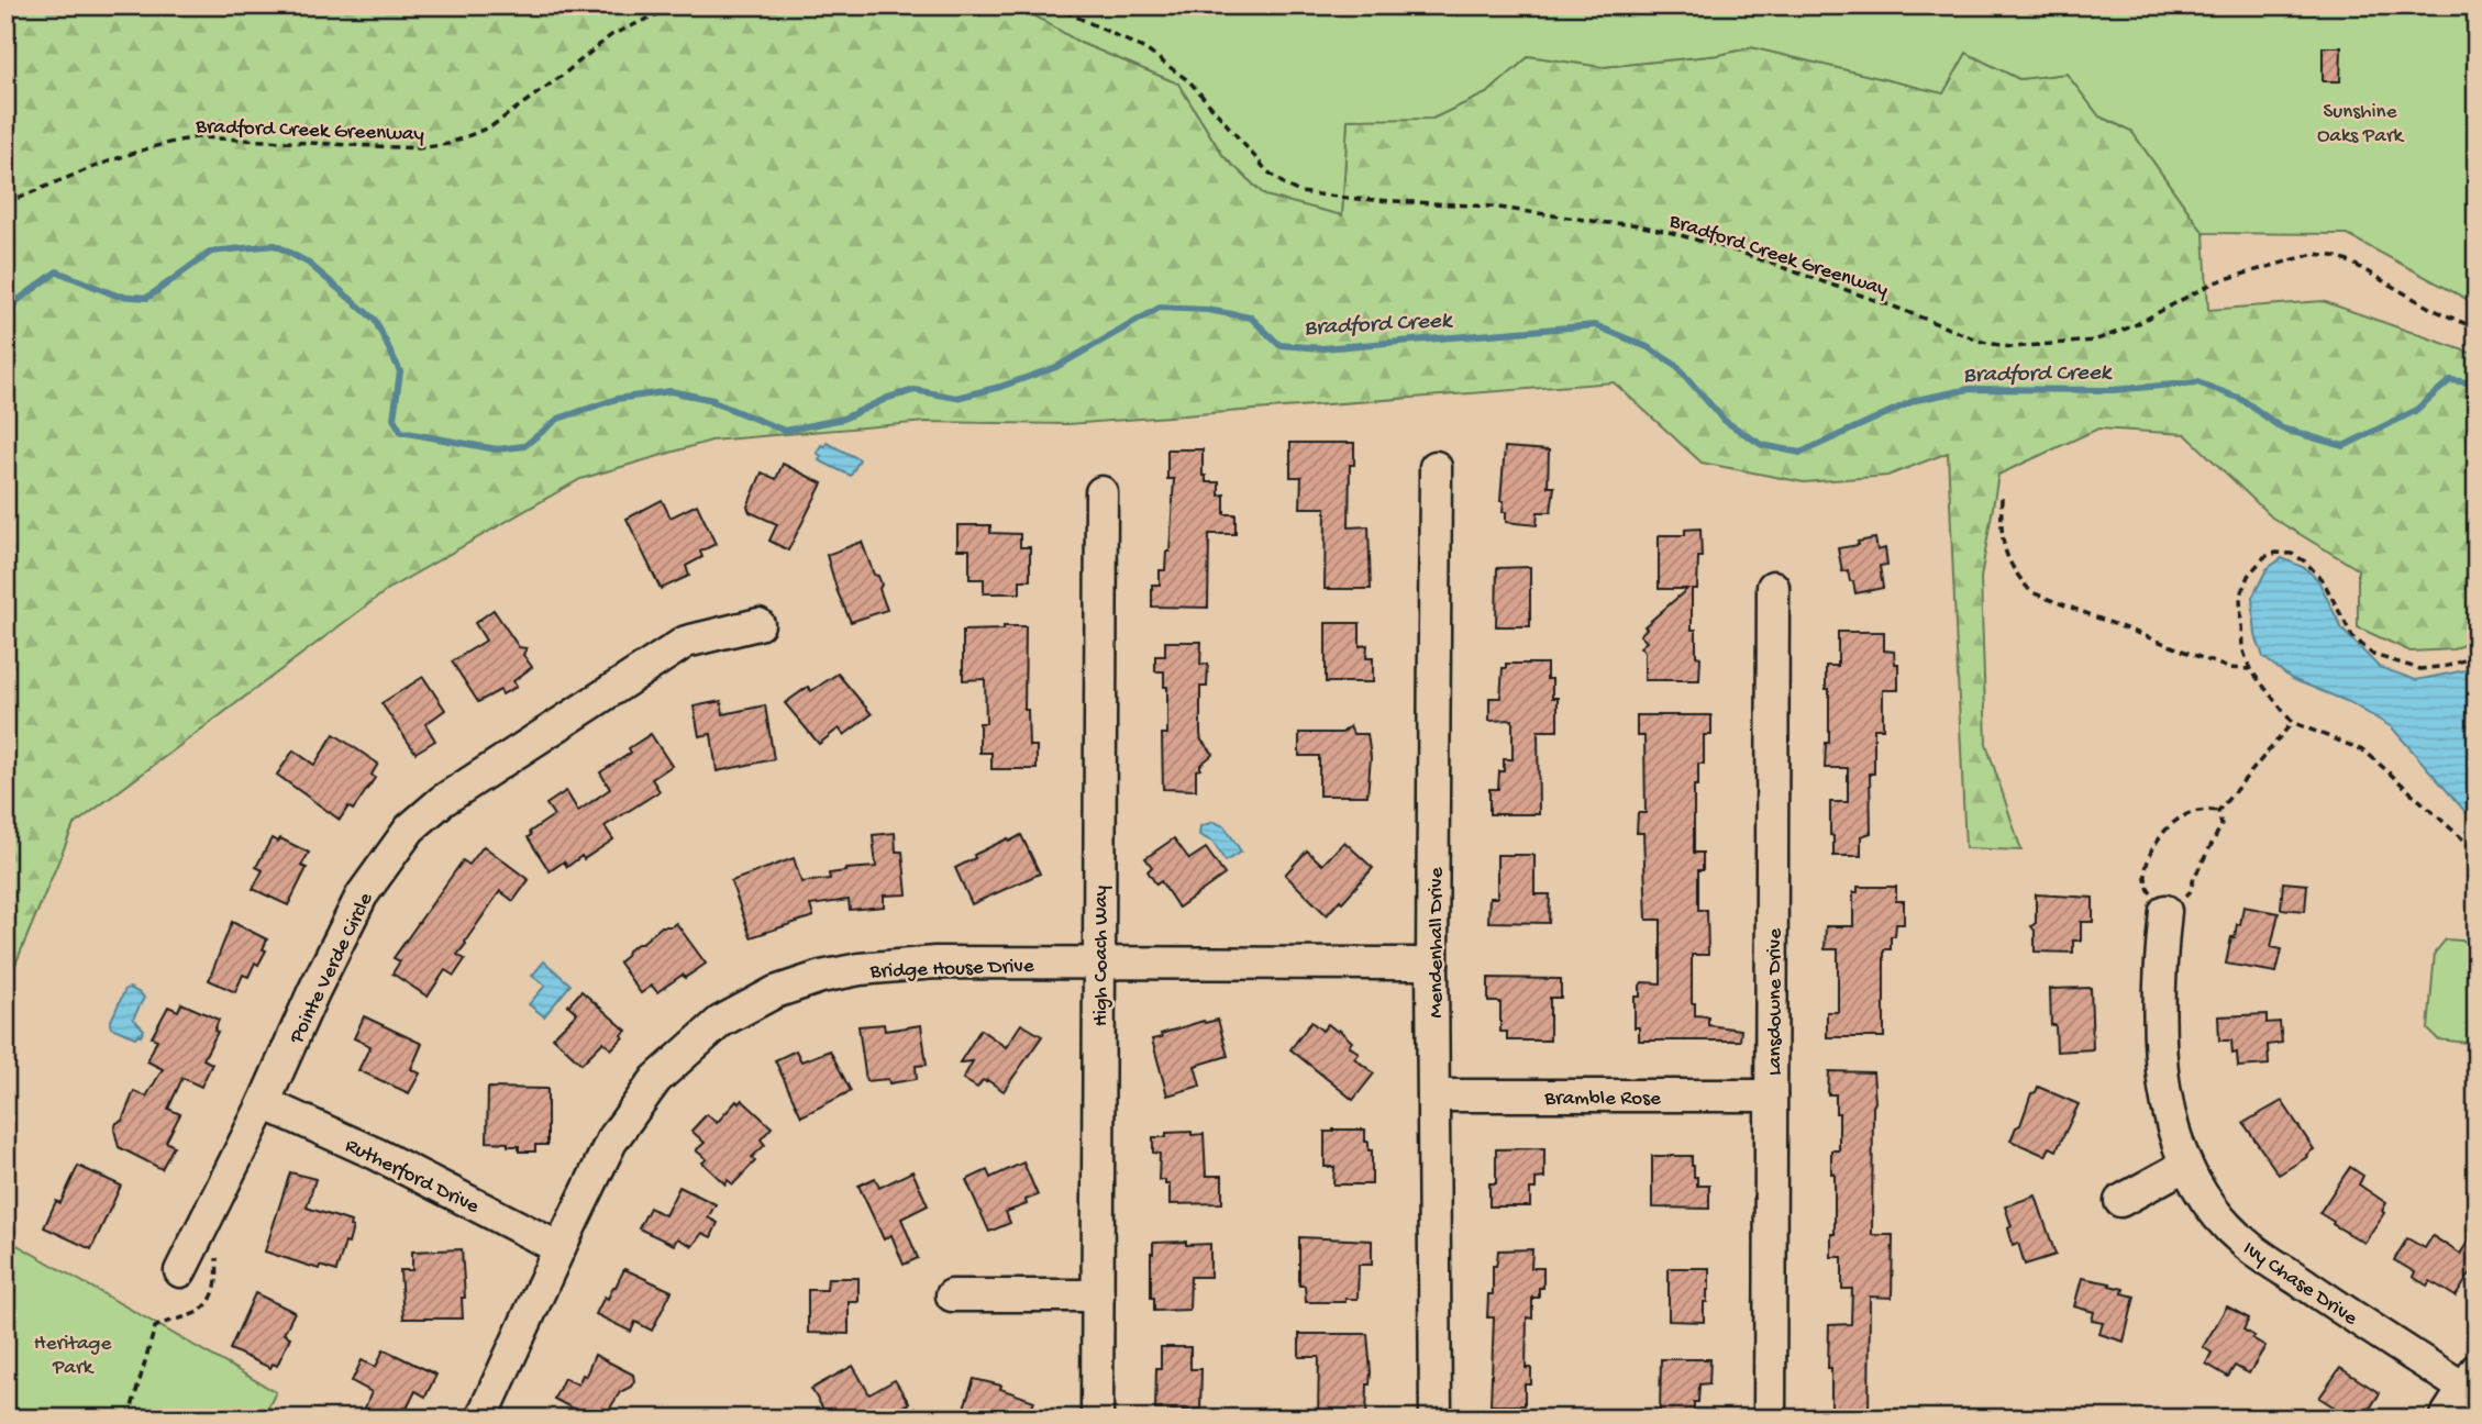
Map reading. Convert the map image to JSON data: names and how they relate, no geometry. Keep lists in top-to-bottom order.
{
  "streets": {
    "street": [
      "Mendenhall Drive",
      "High Coach Way",
      "Bridge House Drive",
      "Pointe Verde Circle",
      "Lansdowne Drive",
      "Bramble Rose",
      "Rutherford Drive",
      "Ivy Chase Drive"
    ],
    "path": ["Bradford Creek Greenway"]
  },
  "crossings": [
    ["Mendenhall Drive", "Bridge House Drive"],
    ["Mendenhall Drive", "Bramble Rose"],
    ["High Coach Way", "Bridge House Drive"],
    ["Bridge House Drive", "Rutherford Drive"],
    ["Pointe Verde Circle", "Rutherford Drive"],
    ["Lansdowne Drive", "Bramble Rose"]
  ],
  "water": ["Bradford Creek"],
  "parks": ["Sunshine Oaks Park", "Heritage Park"]
}
